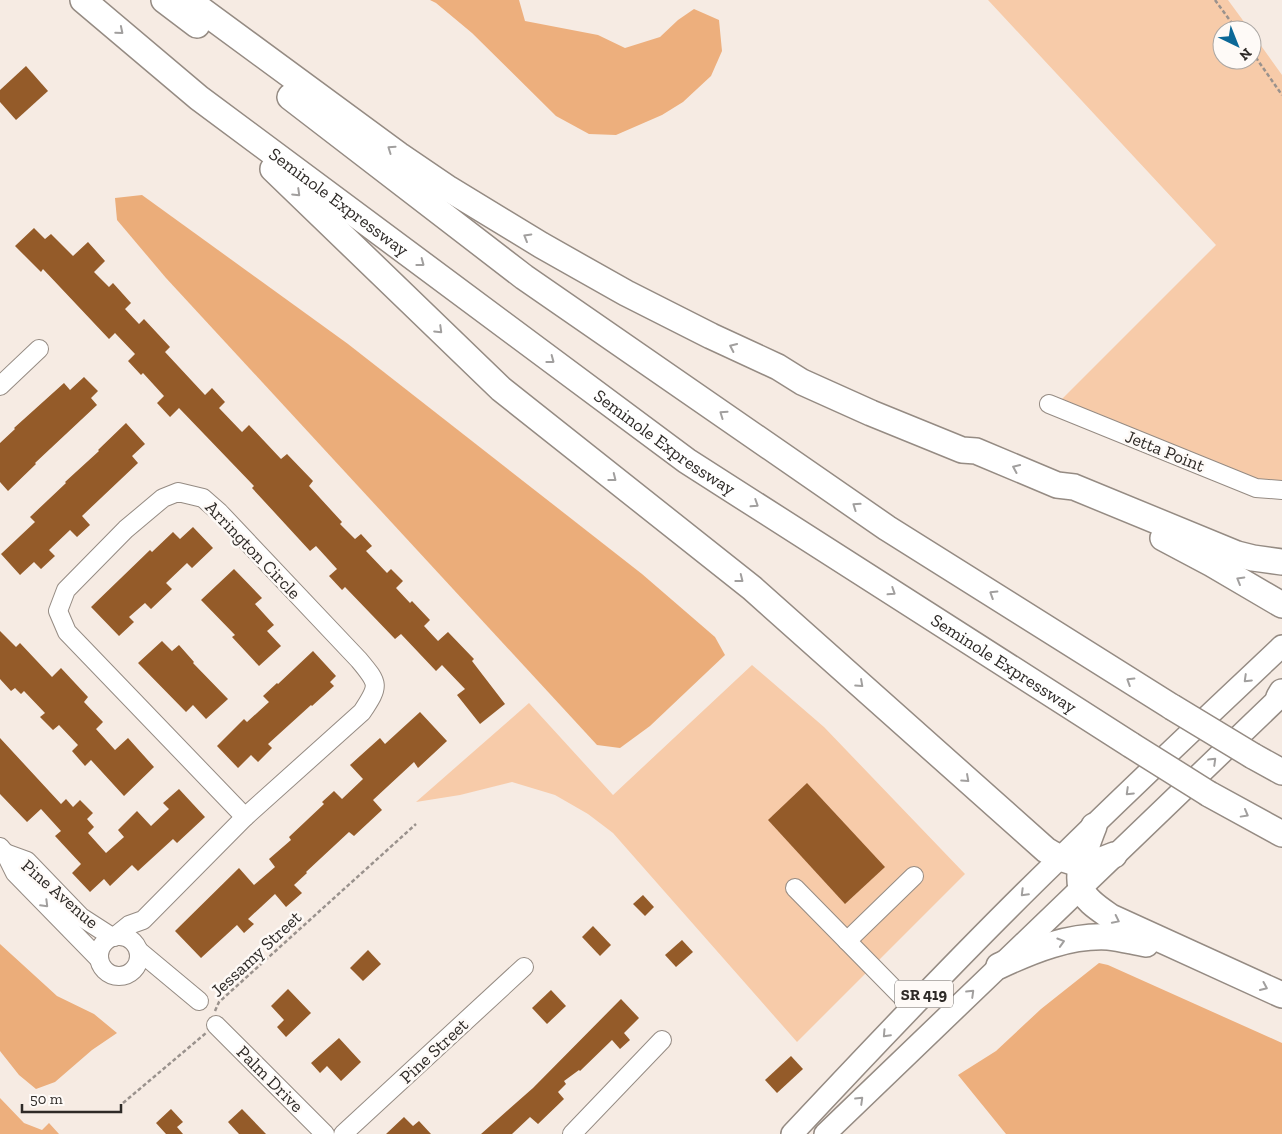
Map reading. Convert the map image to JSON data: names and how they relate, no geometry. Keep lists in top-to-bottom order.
{
  "streets": {
    "highway": ["Seminole Expressway"],
    "main road": ["SR 419"],
    "street": [
      "Jetta Point",
      "Arrington Circle",
      "Pine Avenue",
      "Pine Street",
      "Palm Drive"
    ],
    "path": ["Jessamy Street"]
  },
  "crossings": [
    ["Arrington Circle", "Pine Avenue"],
    ["Jessamy Street", "Palm Drive"]
  ],
  "scale_bar": "50 m",
  "north": "bottom right"
}
